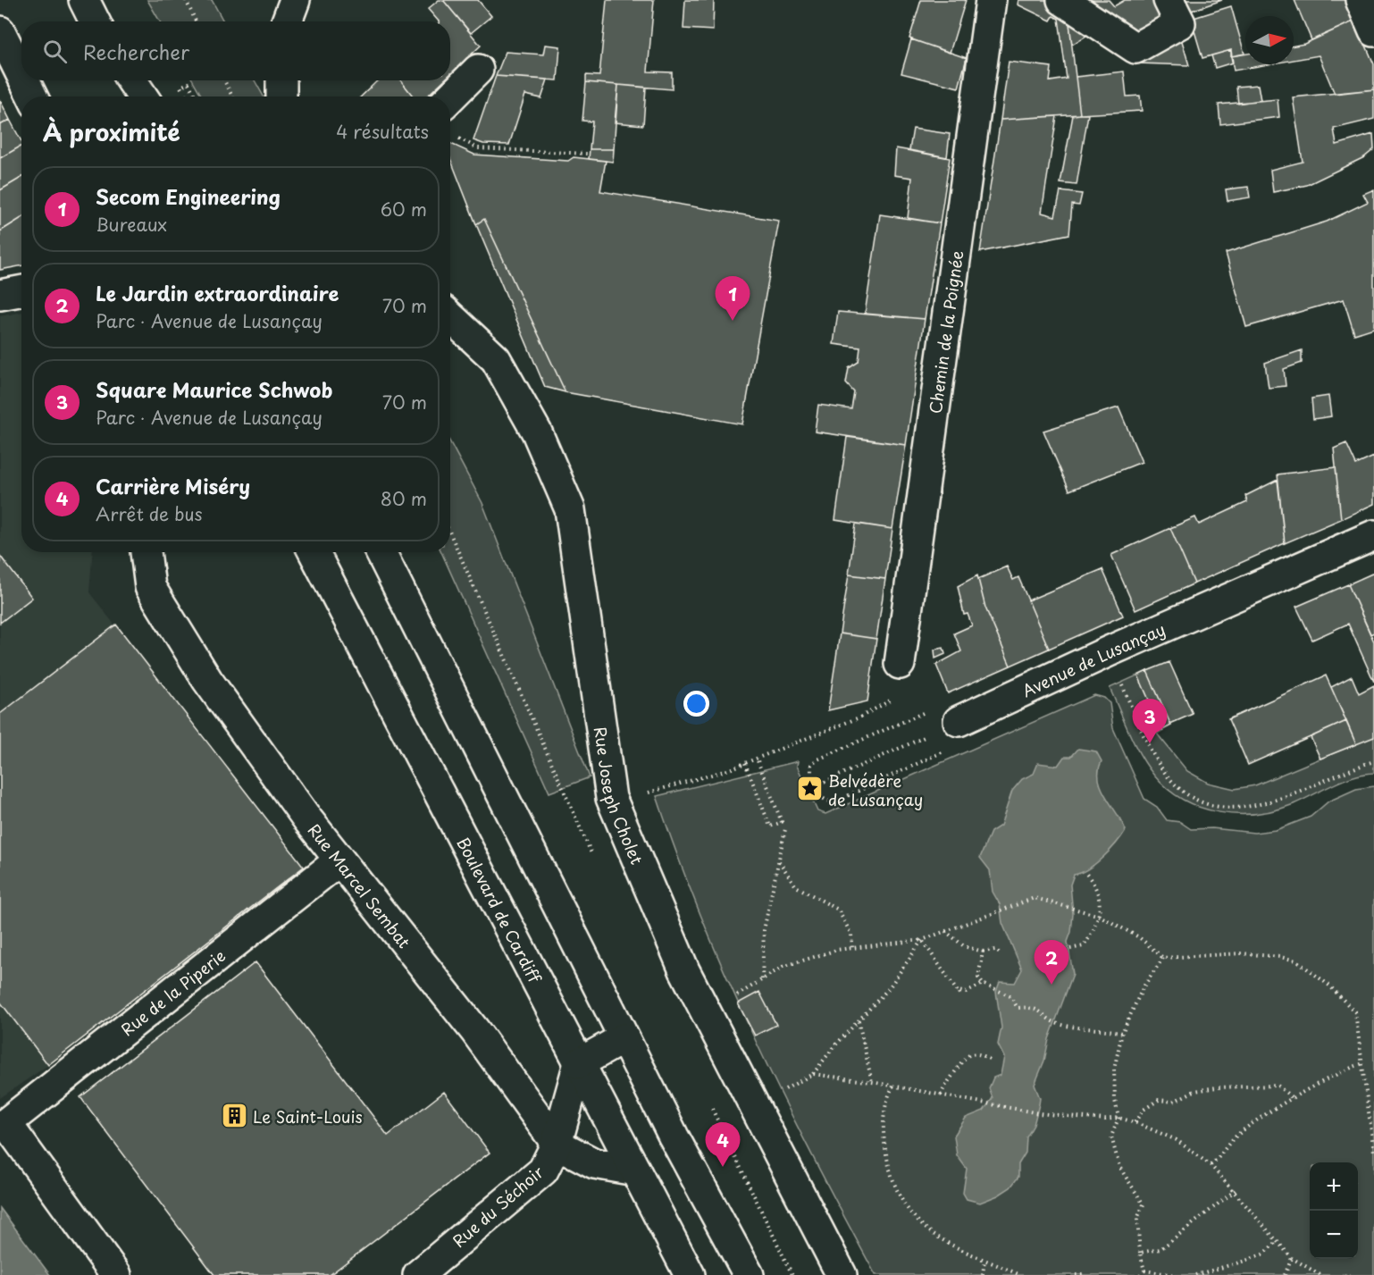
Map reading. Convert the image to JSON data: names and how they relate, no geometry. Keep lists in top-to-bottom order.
{
  "streets": {
    "street": [
      "Chemin de la Poignée",
      "Avenue de Lusançay",
      "Rue Joseph Cholet",
      "Rue Marcel Sembat",
      "Boulevard de Cardiff",
      "Rue de la Piperie",
      "Rue du Séchoir"
    ]
  },
  "crossings": [
    ["Rue Marcel Sembat", "Boulevard de Cardiff"],
    ["Rue Marcel Sembat", "Rue de la Piperie"],
    ["Rue Marcel Sembat", "Rue du Séchoir"],
    ["Boulevard de Cardiff", "Rue du Séchoir"]
  ],
  "places": {
    "place": ["Belvédère de Lusançay"],
    "building": ["Le Saint-Louis"]
  },
  "north": "right",
  "page": {
    "search": "Rechercher",
    "heading": ["À proximité", "4 résultats"],
    "list": [
      {
        "mark": "1",
        "name": "Secom Engineering",
        "note": "Bureaux",
        "value": "60 m"
      },
      {
        "mark": "2",
        "name": "Le Jardin extraordinaire",
        "note": "Parc · Avenue de Lusançay",
        "value": "70 m"
      },
      {
        "mark": "3",
        "name": "Square Maurice Schwob",
        "note": "Parc · Avenue de Lusançay",
        "value": "70 m"
      },
      {
        "mark": "4",
        "name": "Carrière Miséry",
        "note": "Arrêt de bus",
        "value": "80 m"
      }
    ],
    "pins": [
      "1",
      "3",
      "2",
      "4"
    ],
    "map_buttons": ["+", "−"]
  }
}
